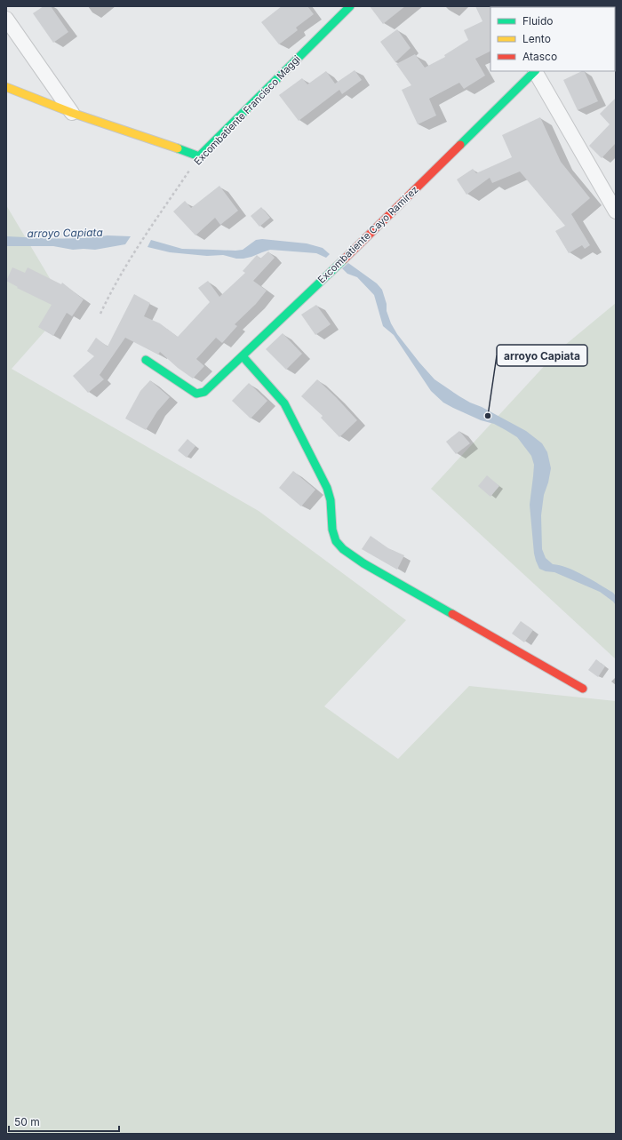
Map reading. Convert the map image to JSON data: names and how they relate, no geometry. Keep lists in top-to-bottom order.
{
  "streets": {
    "street": ["Excombatiente Francisco Maggi", "Excombatiente Cayo Ramírez"]
  },
  "water": ["arroyo Capiata"],
  "places": ["arroyo Capiata"],
  "legend": ["Fluido", "Lento", "Atasco"],
  "scale_bar": "50 m"
}
